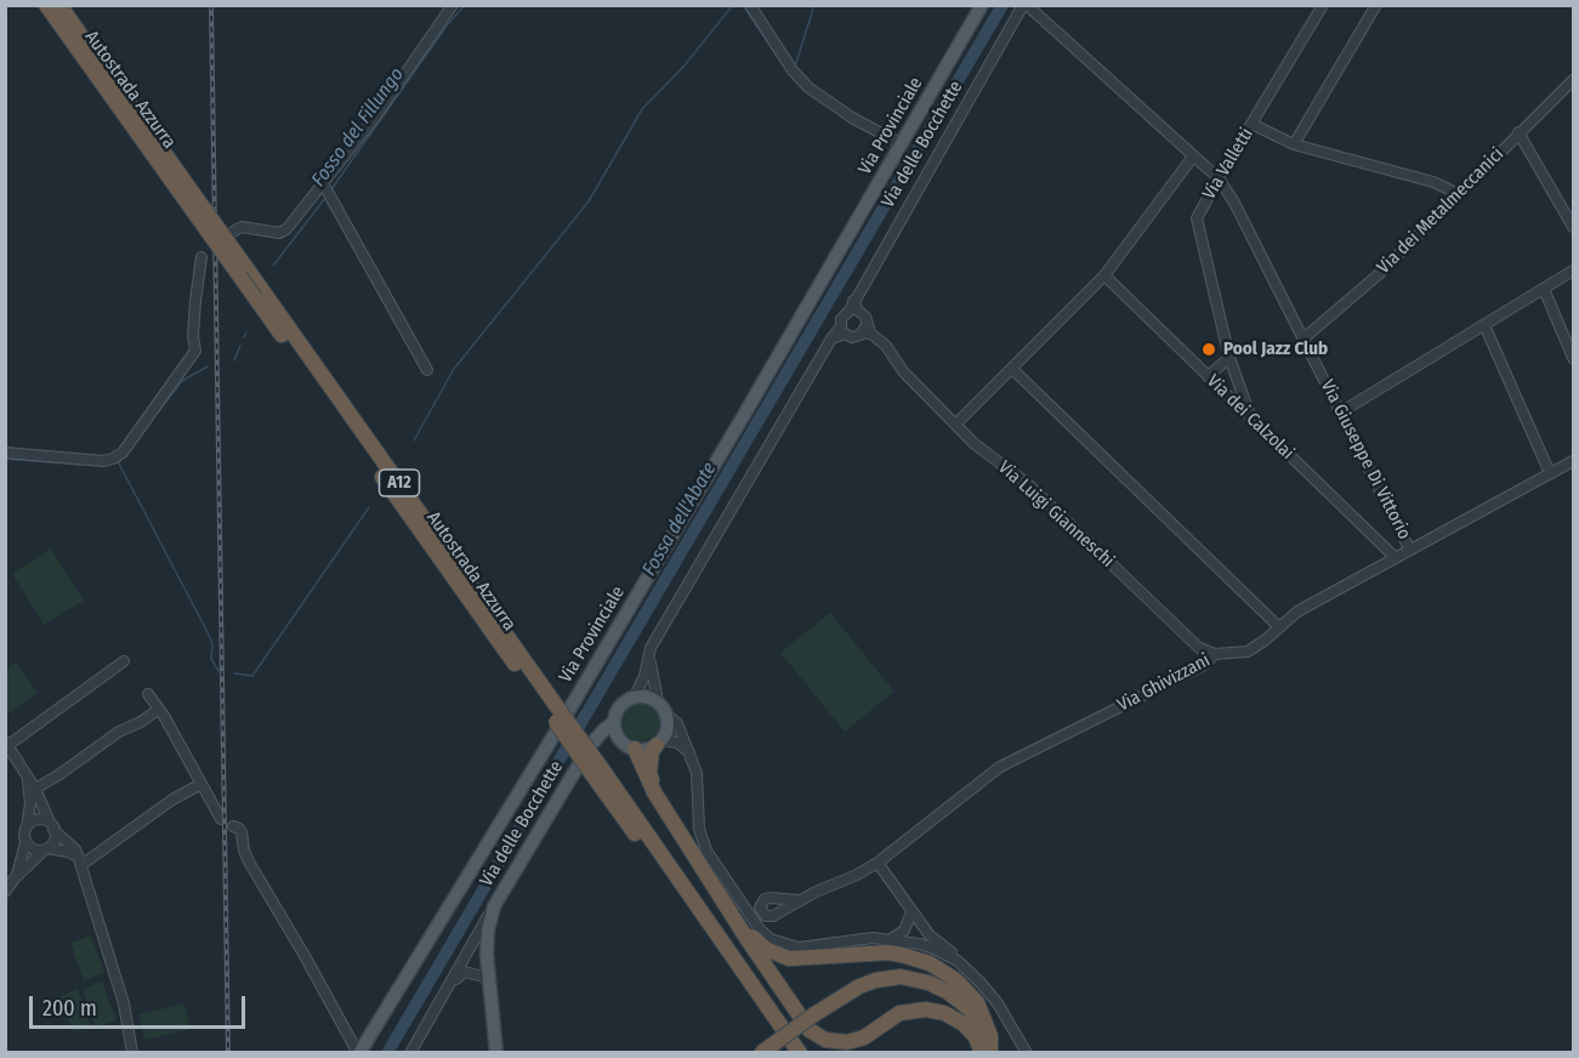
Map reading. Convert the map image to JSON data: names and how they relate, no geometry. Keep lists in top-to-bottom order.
{
  "streets": {
    "highway": ["Autostrada Azzurra", "A12"],
    "main road": ["Via Provinciale", "Via delle Bocchette"],
    "street": [
      "Via Valletti",
      "Via dei Metalmeccanici",
      "Via dei Calzolai",
      "Via Giuseppe Di Vittorio",
      "Via Luigi Gianneschi",
      "Via Ghivizzani"
    ]
  },
  "crossings": [
    ["Via delle Bocchette", "Via Giuseppe Di Vittorio"],
    ["Via delle Bocchette", "Via Luigi Gianneschi"],
    ["Via Valletti", "Via dei Calzolai"],
    ["Via Valletti", "Via Giuseppe Di Vittorio"],
    ["Via dei Metalmeccanici", "Via Giuseppe Di Vittorio"],
    ["Via dei Calzolai", "Via Ghivizzani"],
    ["Via Giuseppe Di Vittorio", "Via Ghivizzani"],
    ["Via Luigi Gianneschi", "Via Ghivizzani"]
  ],
  "water": ["Fosso del Fillungo", "Fossa dell'Abate"],
  "places": ["Pool Jazz Club"],
  "scale_bar": "200 m"
}
